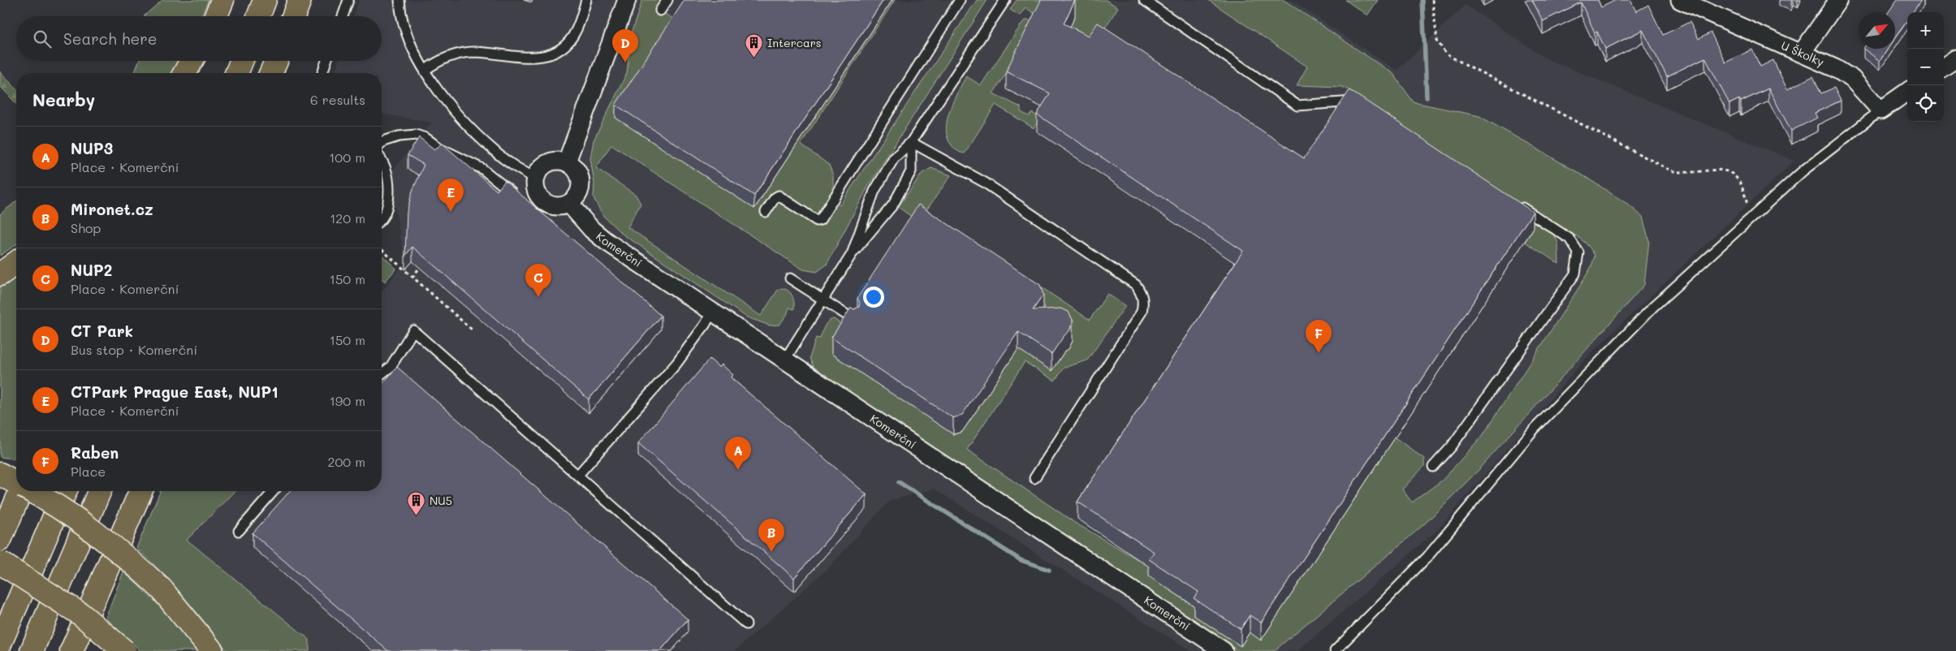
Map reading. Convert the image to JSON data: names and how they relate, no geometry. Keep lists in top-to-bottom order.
{
  "streets": {
    "street": ["U Školky", "Komerční"]
  },
  "places": {
    "building": ["Intercars", "NU5"]
  },
  "north": "top right",
  "page": {
    "map_buttons": ["+", "−"],
    "search": "Search here",
    "pins": [
      "D",
      "E",
      "C",
      "F",
      "A",
      "B"
    ],
    "heading": ["Nearby", "6 results"],
    "list": [
      {
        "mark": "A",
        "name": "NUP3",
        "note": "Place · Komerční",
        "value": "100 m"
      },
      {
        "mark": "B",
        "name": "Mironet.cz",
        "note": "Shop",
        "value": "120 m"
      },
      {
        "mark": "C",
        "name": "NUP2",
        "note": "Place · Komerční",
        "value": "150 m"
      },
      {
        "mark": "D",
        "name": "CT Park",
        "note": "Bus stop · Komerční",
        "value": "150 m"
      },
      {
        "mark": "E",
        "name": "CTPark Prague East, NUP1",
        "note": "Place · Komerční",
        "value": "190 m"
      },
      {
        "mark": "F",
        "name": "Raben",
        "note": "Place",
        "value": "200 m"
      }
    ]
  }
}
